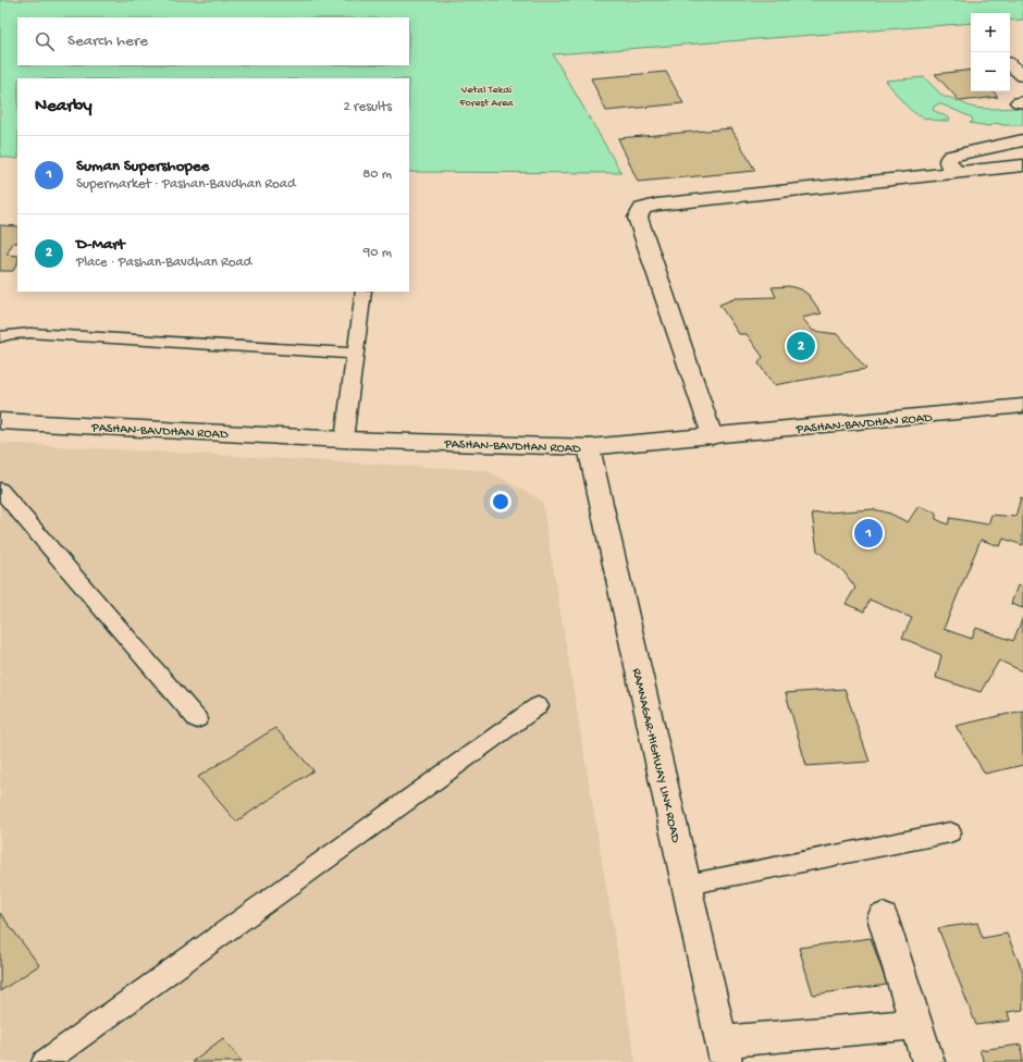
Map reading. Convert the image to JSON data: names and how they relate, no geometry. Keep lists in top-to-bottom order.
{
  "streets": {
    "street": ["PASHAN-BAVDHAN ROAD", "RAMNAGAR-HIGHWAY LINK ROAD"]
  },
  "crossings": [
    ["PASHAN-BAVDHAN ROAD", "RAMNAGAR-HIGHWAY LINK ROAD"]
  ],
  "parks": ["Vetal Tekdi Forest Area"],
  "page": {
    "map_buttons": ["+", "−"],
    "search": "Search here",
    "heading": ["Nearby", "2 results"],
    "list": [
      {
        "mark": "1",
        "name": "Suman Supershopee",
        "note": "Supermarket · Pashan-Bavdhan Road",
        "value": "80 m"
      },
      {
        "mark": "2",
        "name": "D-Mart",
        "note": "Place · Pashan-Bavdhan Road",
        "value": "90 m"
      }
    ],
    "pins": ["2", "1"]
  }
}
